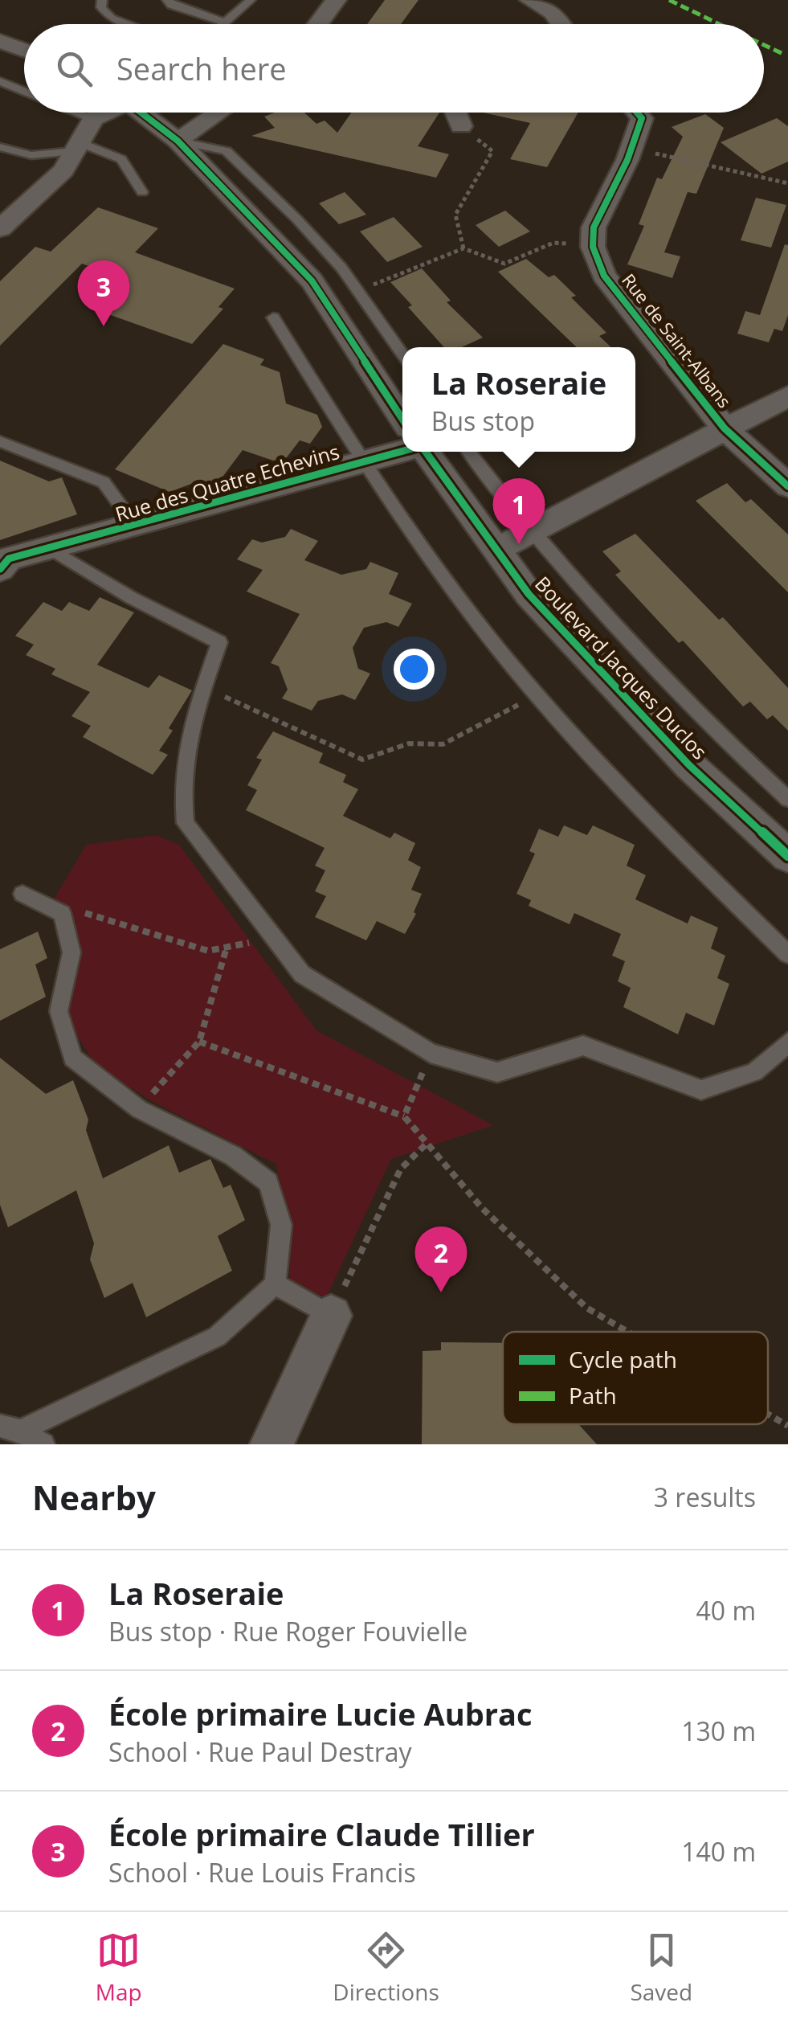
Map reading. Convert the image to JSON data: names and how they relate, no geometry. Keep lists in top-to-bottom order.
{
  "streets": {
    "street": ["Rue de Saint-Albans", "Rue des Quatre Echevins", "Boulevard Jacques Duclos"]
  },
  "legend": ["Cycle path", "Path"],
  "page": {
    "search": "Search here",
    "pins": ["3", "1", "2"],
    "popup": ["La Roseraie", "Bus stop"],
    "heading": ["Nearby", "3 results"],
    "list": [
      {
        "mark": "1",
        "name": "La Roseraie",
        "note": "Bus stop · Rue Roger Fouvielle",
        "value": "40 m"
      },
      {
        "mark": "2",
        "name": "École primaire Lucie Aubrac",
        "note": "School · Rue Paul Destray",
        "value": "130 m"
      },
      {
        "mark": "3",
        "name": "École primaire Claude Tillier",
        "note": "School · Rue Louis Francis",
        "value": "140 m"
      }
    ],
    "nav": ["Map", "Directions", "Saved"]
  }
}
